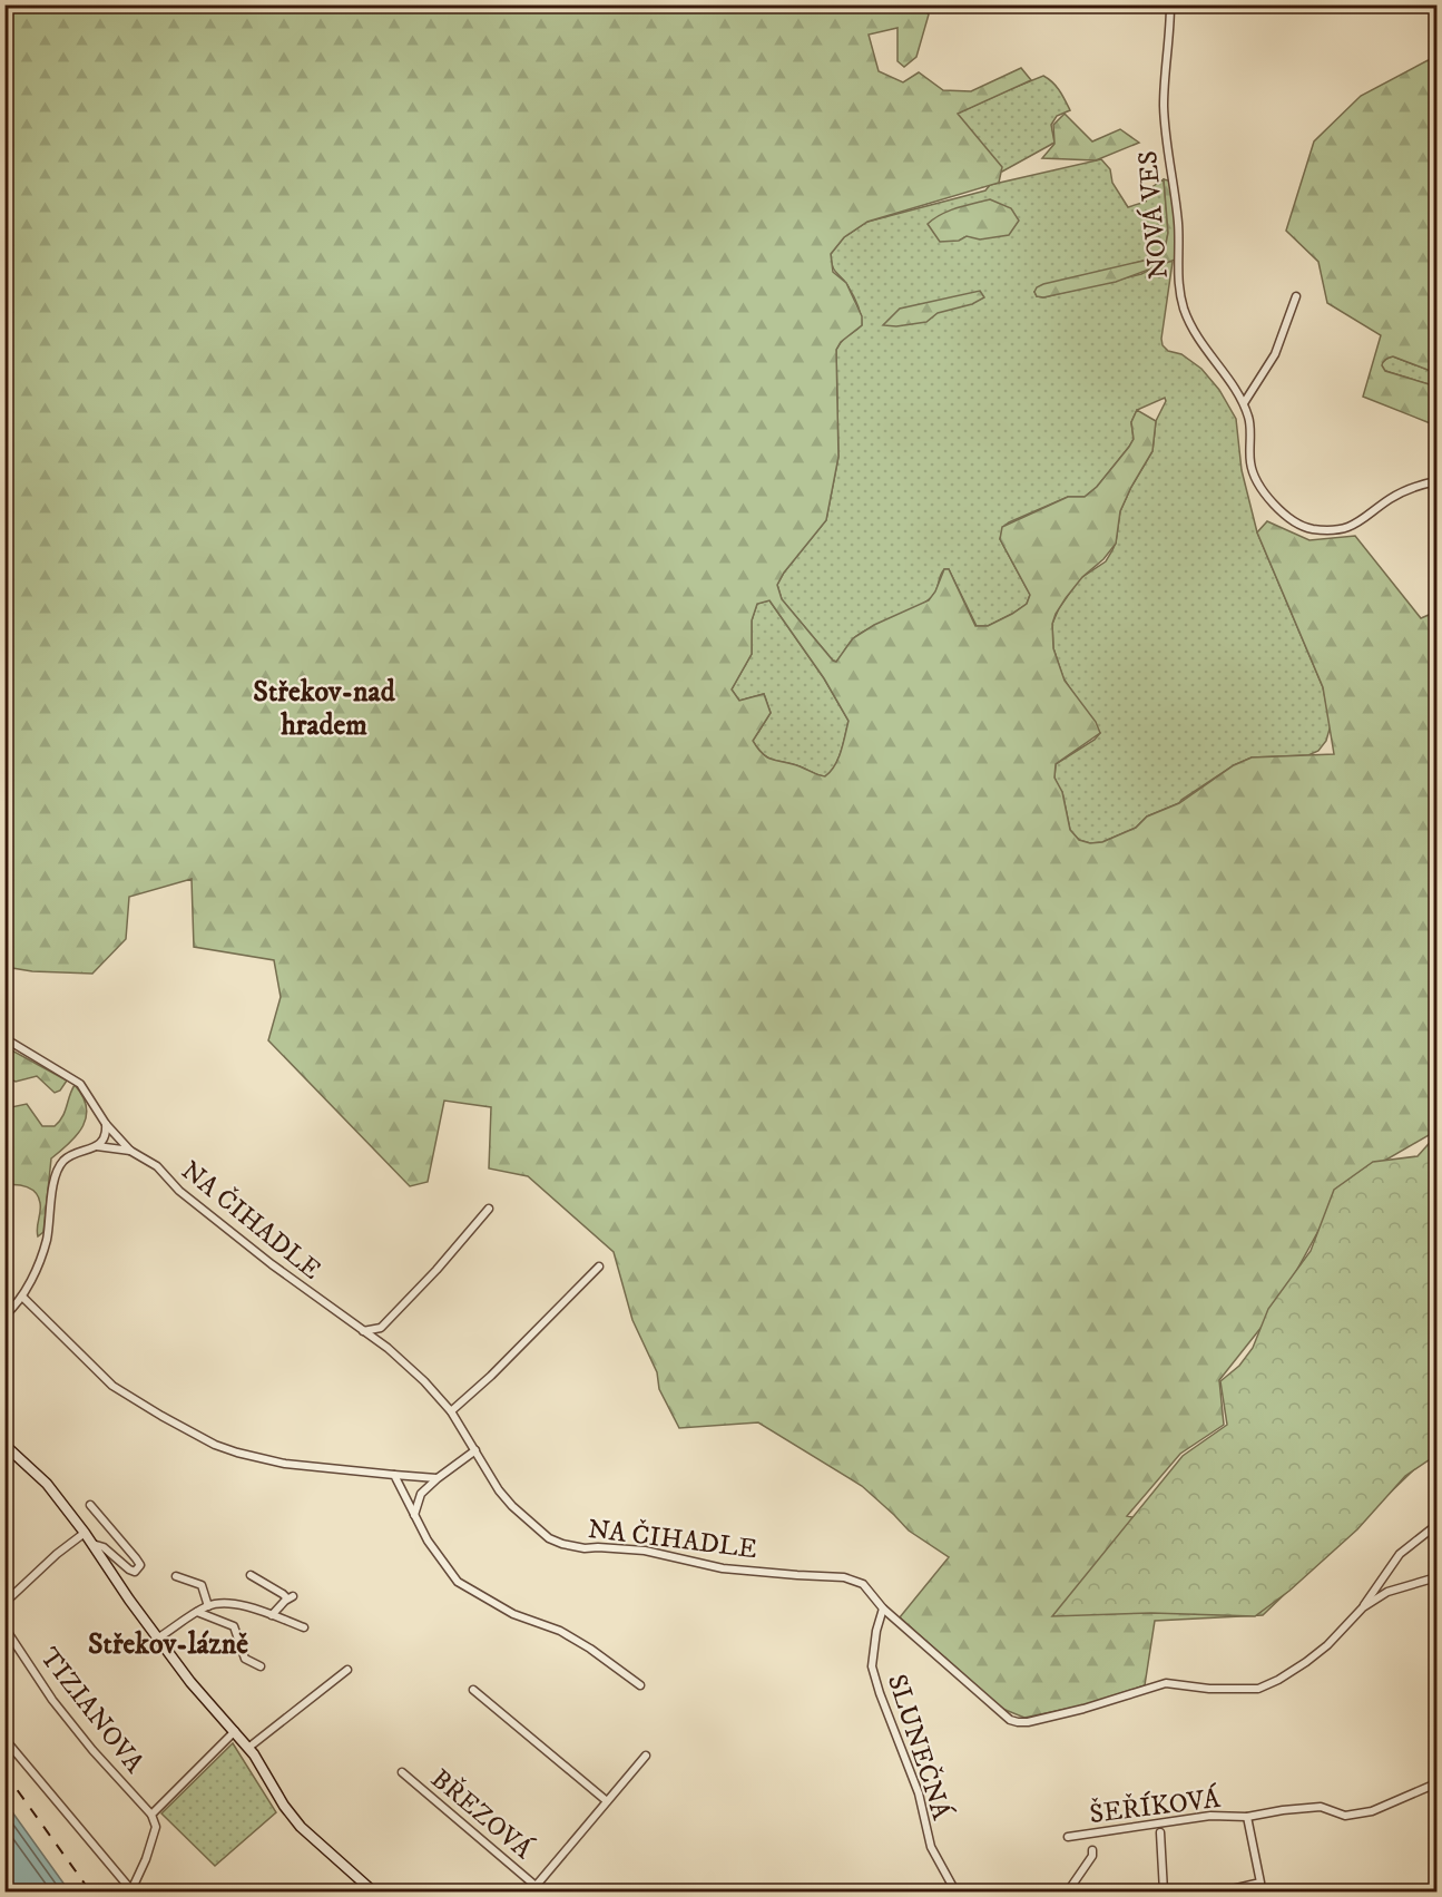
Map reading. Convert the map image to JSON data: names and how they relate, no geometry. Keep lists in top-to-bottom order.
{
  "streets": {
    "street": [
      "NOVÁ VES",
      "NA ČIHADLE",
      "TIZIANOVA",
      "SLUNEČNÁ",
      "ŠEŘÍKOVÁ",
      "BŘEZOVÁ"
    ]
  },
  "crossings": [
    ["NA ČIHADLE", "SLUNEČNÁ"]
  ],
  "districts": ["Střekov-nad hradem", "Střekov-lázně"]
}
